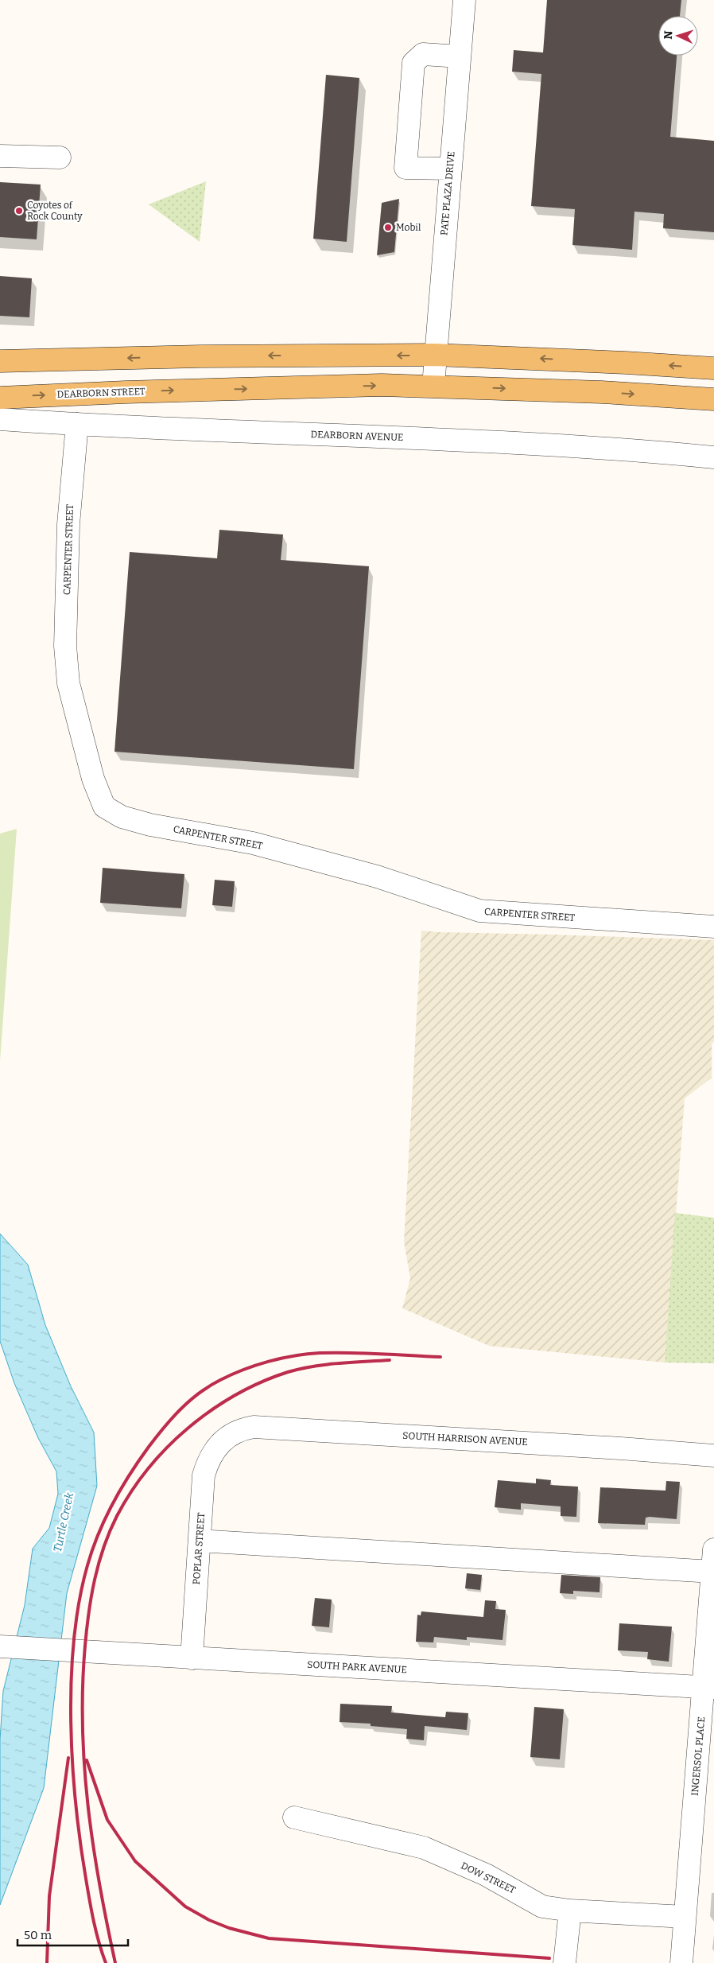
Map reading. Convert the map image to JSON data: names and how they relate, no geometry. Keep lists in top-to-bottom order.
{
  "streets": {
    "main road": ["DEARBORN STREET"],
    "street": [
      "PATE PLAZA DRIVE",
      "DEARBORN AVENUE",
      "CARPENTER STREET",
      "SOUTH HARRISON AVENUE",
      "POPLAR STREET",
      "SOUTH PARK AVENUE",
      "INGERSOL PLACE",
      "DOW STREET"
    ]
  },
  "crossings": [
    ["PATE PLAZA DRIVE", "DEARBORN STREET"],
    ["DEARBORN AVENUE", "CARPENTER STREET"],
    ["SOUTH HARRISON AVENUE", "POPLAR STREET"],
    ["POPLAR STREET", "SOUTH PARK AVENUE"],
    ["SOUTH PARK AVENUE", "INGERSOL PLACE"],
    ["INGERSOL PLACE", "DOW STREET"]
  ],
  "water": ["Turtle Creek"],
  "places": ["Coyotes of Rock County", "Mobil"],
  "scale_bar": "50 m",
  "north": "left"
}
